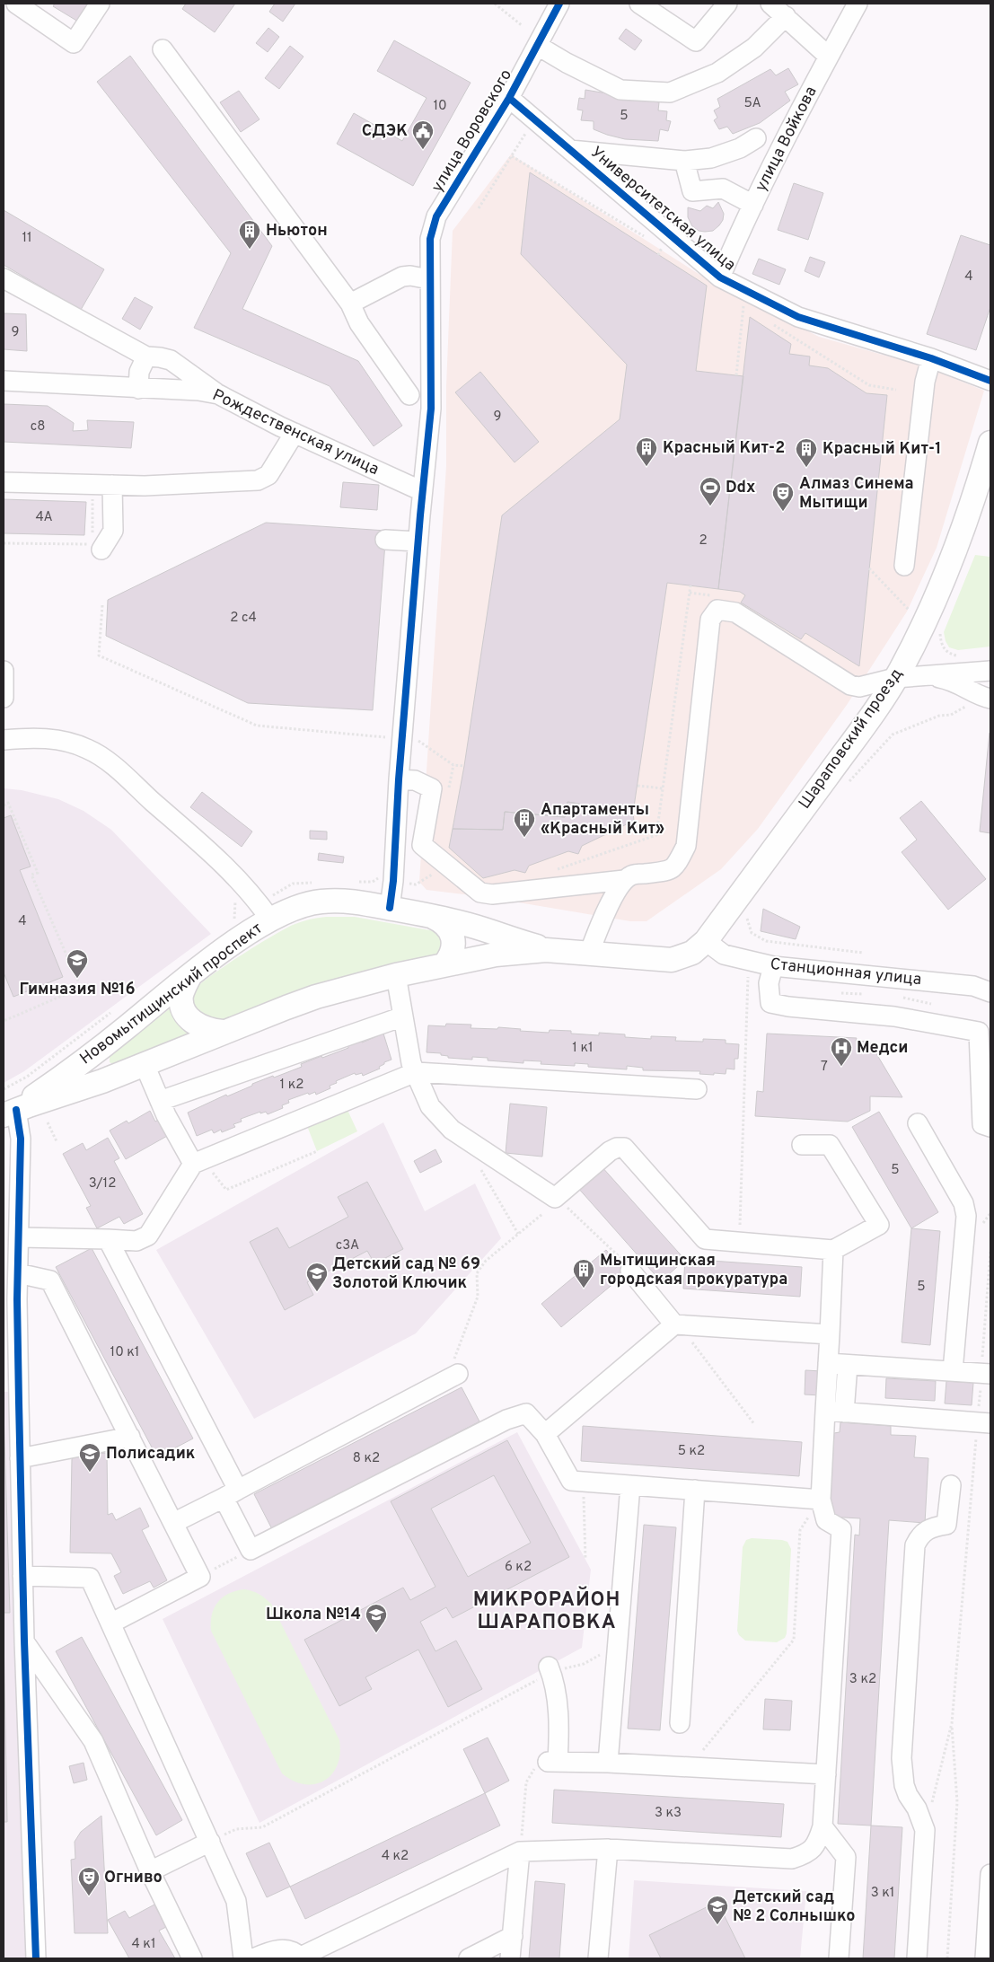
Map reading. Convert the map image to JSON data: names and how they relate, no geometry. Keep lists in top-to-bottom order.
{
  "streets": {
    "main road": ["Шараповский проезд", "Новомытищинский проспект"],
    "street": [
      "улица Воровского",
      "улица Войкова",
      "Университетская улица",
      "Рождественская улица",
      "Станционная улица"
    ]
  },
  "crossings": [
    ["улица Воровского", "Университетская улица"],
    ["улица Воровского", "Рождественская улица"],
    ["улица Воровского", "Новомытищинский проспект"],
    ["улица Войкова", "Университетская улица"],
    ["Шараповский проезд", "Станционная улица"],
    ["Шараповский проезд", "Новомытищинский проспект"],
    ["Станционная улица", "Новомытищинский проспект"]
  ],
  "districts": ["МИКРОРАЙОН ШАРАПОВКА"],
  "places": {
    "public building": ["СДЭК"],
    "building": [
      "Ньютон",
      "Красный Кит-2",
      "Красный Кит-1",
      "Апартаменты «Красный Кит»",
      "Мытищинская городская прокуратура"
    ],
    "sports": ["Ddx"],
    "theatre": ["Алмаз Синема Мытищи", "Огниво"],
    "school or university": [
      "Гимназия №16",
      "Детский сад № 69 Золотой Ключик",
      "Полисадик",
      "Школа №14",
      "Детский сад № 2 Солнышко"
    ],
    "hospital": ["Медси"]
  },
  "house_numbers": [
    "5А",
    "10",
    "5",
    "11",
    "4",
    "9",
    "9",
    "с8",
    "4А",
    "2",
    "2 с4",
    "4",
    "1 к1",
    "7",
    "1 к2",
    "5",
    "3/12",
    "с3А",
    "5",
    "10 к1",
    "5 к2",
    "8 к2",
    "6 к2",
    "3 к2",
    "3 к3",
    "4 к2",
    "3 к1",
    "4 к1"
  ]
}
